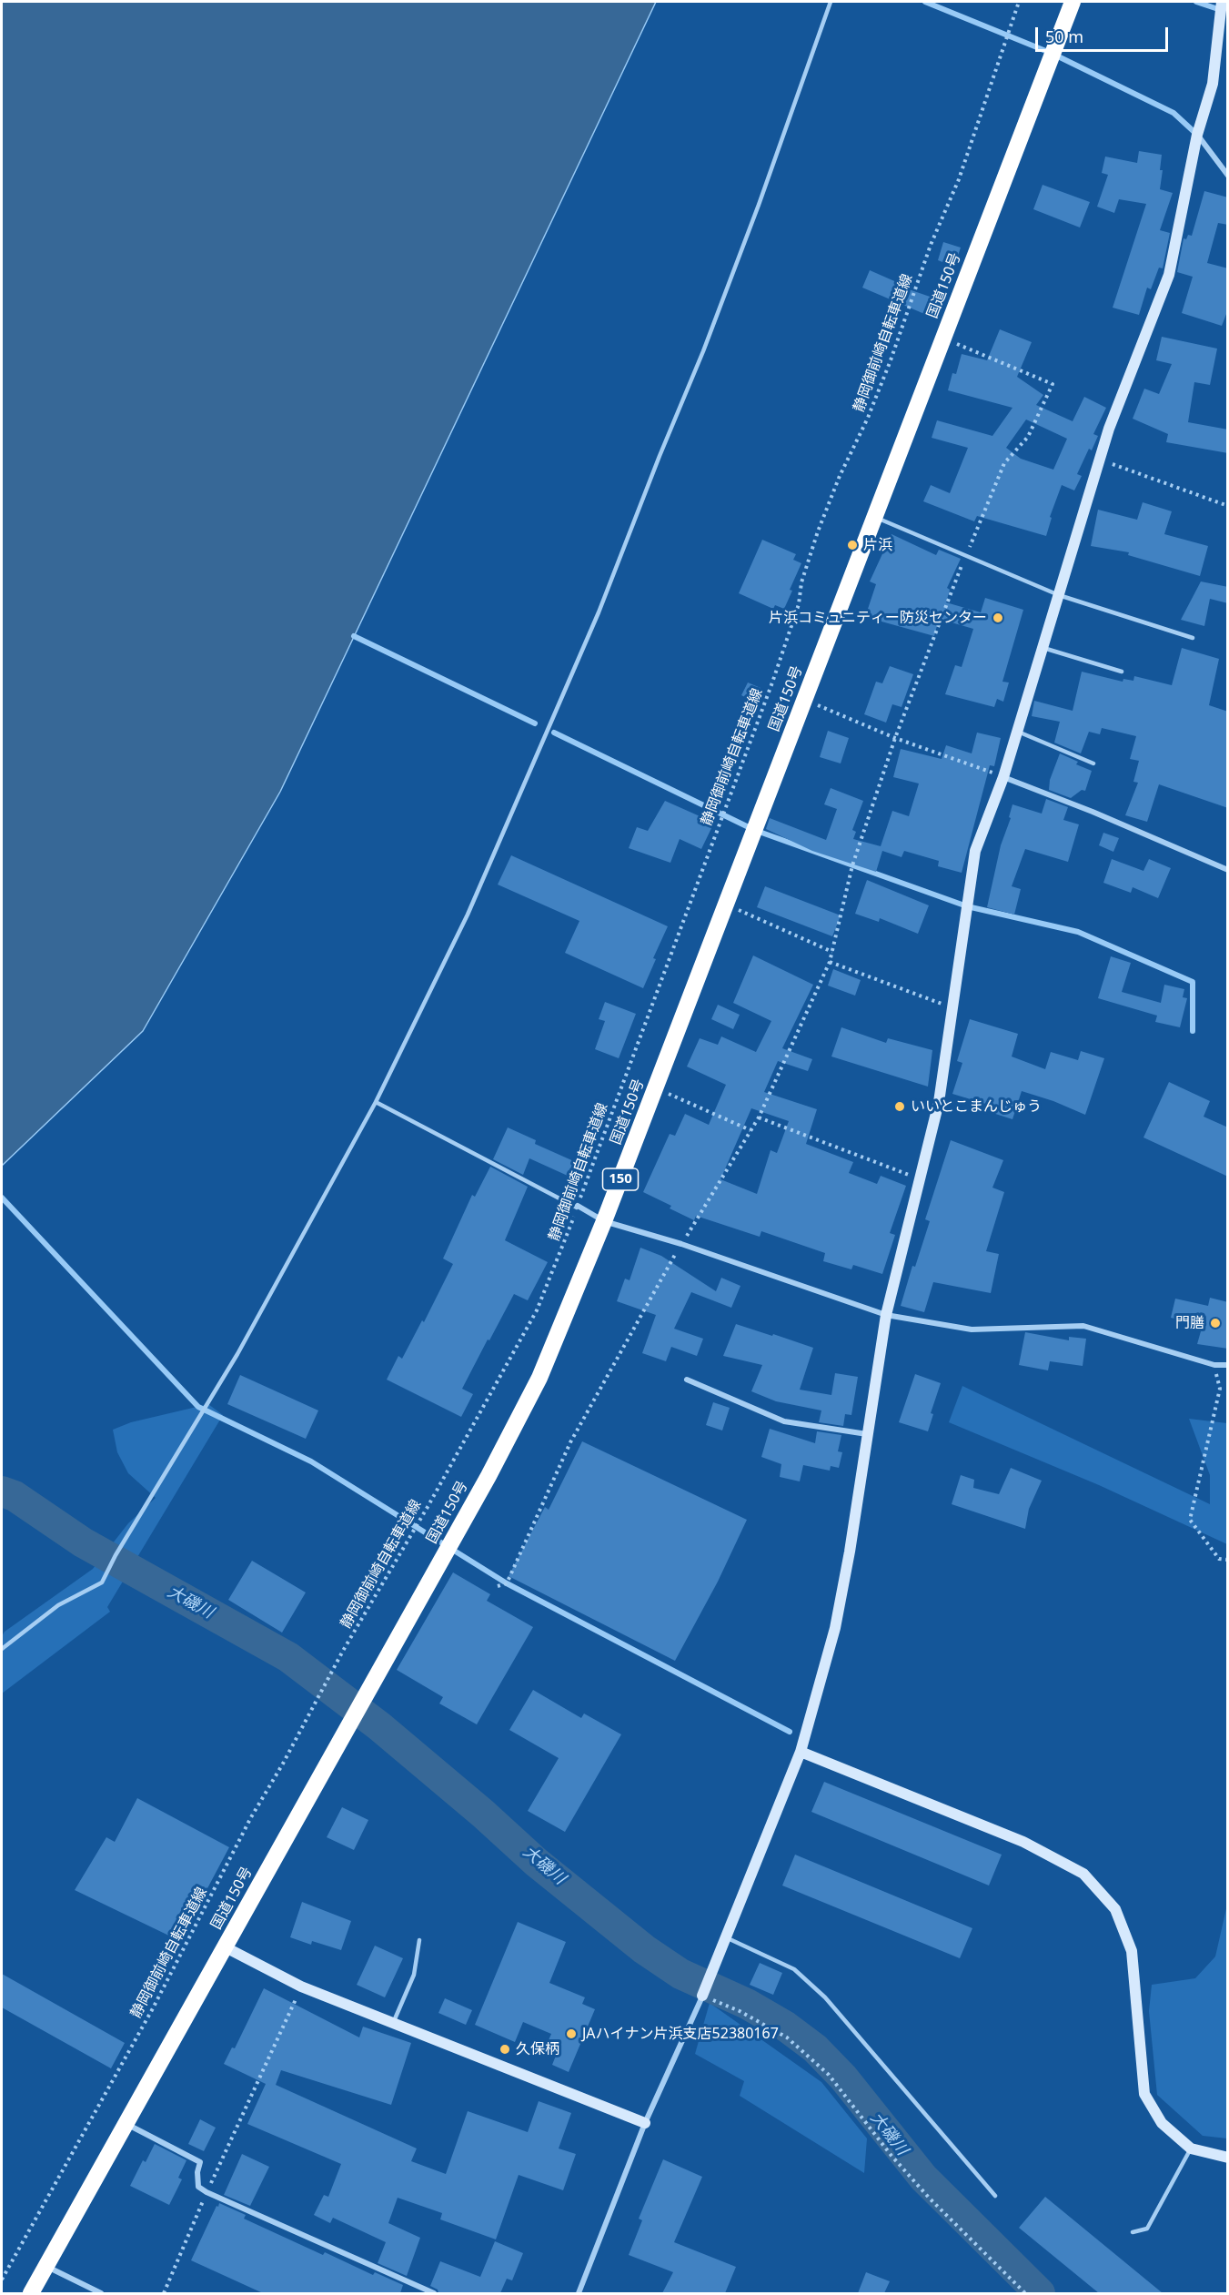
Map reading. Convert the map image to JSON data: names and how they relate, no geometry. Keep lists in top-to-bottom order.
{
  "streets": {
    "highway": ["国道150号", "150"],
    "path": ["静岡御前崎自転車道線"]
  },
  "water": ["大磯川"],
  "places": [
    "片浜",
    "片浜コミュニティー防災センター",
    "いいとこまんじゅう",
    "門膳",
    "JAハイナン片浜支店52380167",
    "久保柄"
  ],
  "scale_bar": "50 m"
}
